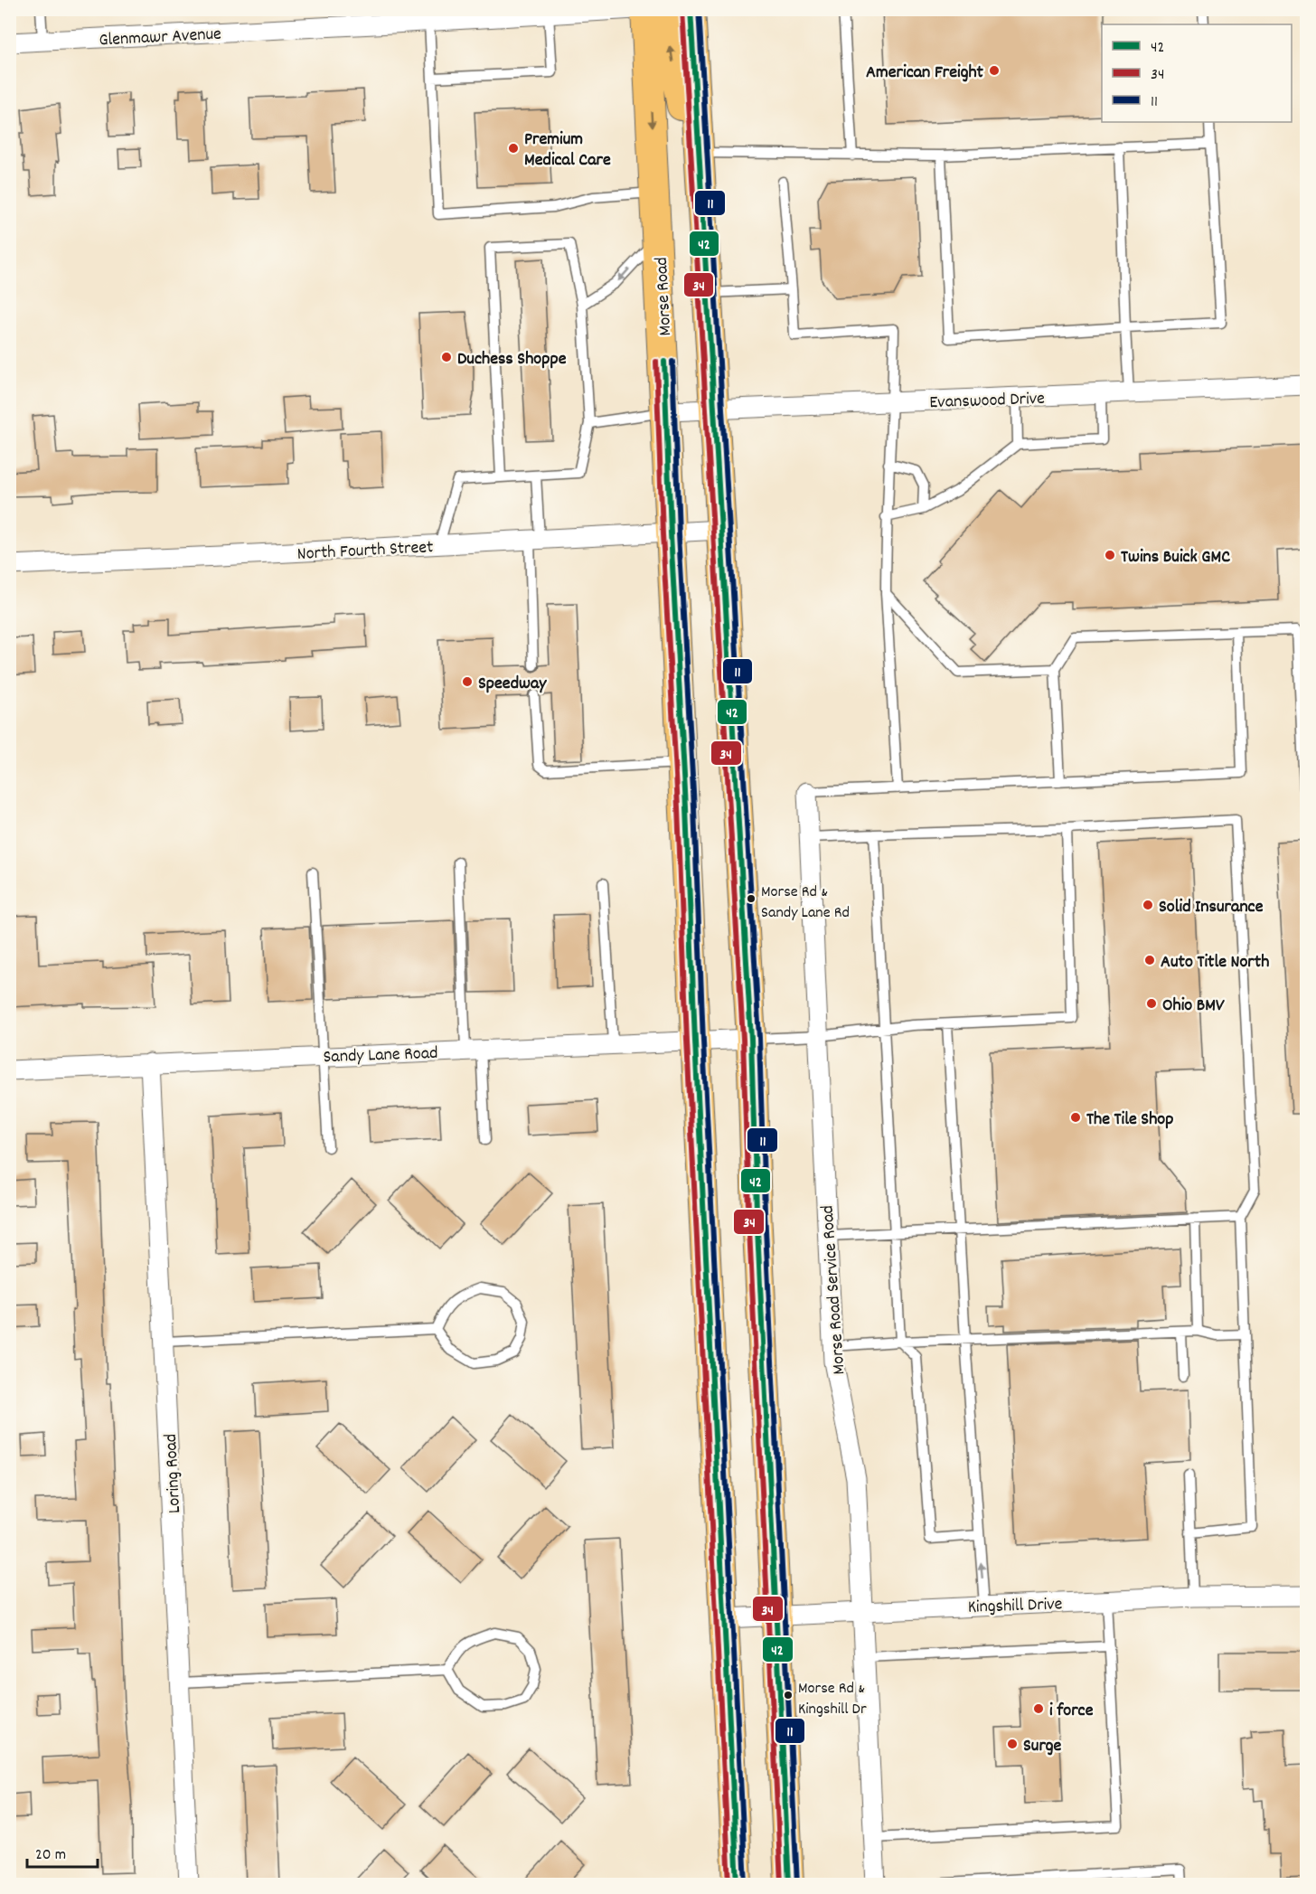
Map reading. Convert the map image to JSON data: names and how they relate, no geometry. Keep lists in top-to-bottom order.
{
  "streets": {
    "main road": ["Morse Road"],
    "street": [
      "Glenmawr Avenue",
      "Evanswood Drive",
      "North Fourth Street",
      "Sandy Lane Road",
      "Morse Road Service Road",
      "Loring Road",
      "Kingshill Drive"
    ]
  },
  "crossings": [
    ["Morse Road", "Evanswood Drive"],
    ["Morse Road", "North Fourth Street"],
    ["Morse Road", "Sandy Lane Road"],
    ["Morse Road", "Kingshill Drive"],
    ["Sandy Lane Road", "Loring Road"],
    ["Morse Road Service Road", "Kingshill Drive"]
  ],
  "places": [
    "American Freight",
    "Premium Medical Care",
    "Duchess Shoppe",
    "Twins Buick GMC",
    "Speedway",
    "Morse Rd & Sandy Lane Rd",
    "Solid Insurance",
    "Auto Title North",
    "Ohio BMV",
    "The Tile Shop",
    "Morse Rd & Kingshill Dr",
    "i force",
    "Surge"
  ],
  "lines": ["transit line 42", "transit line 11", "transit line 34"],
  "legend": ["42", "34", "11"],
  "scale_bar": "20 m"
}
